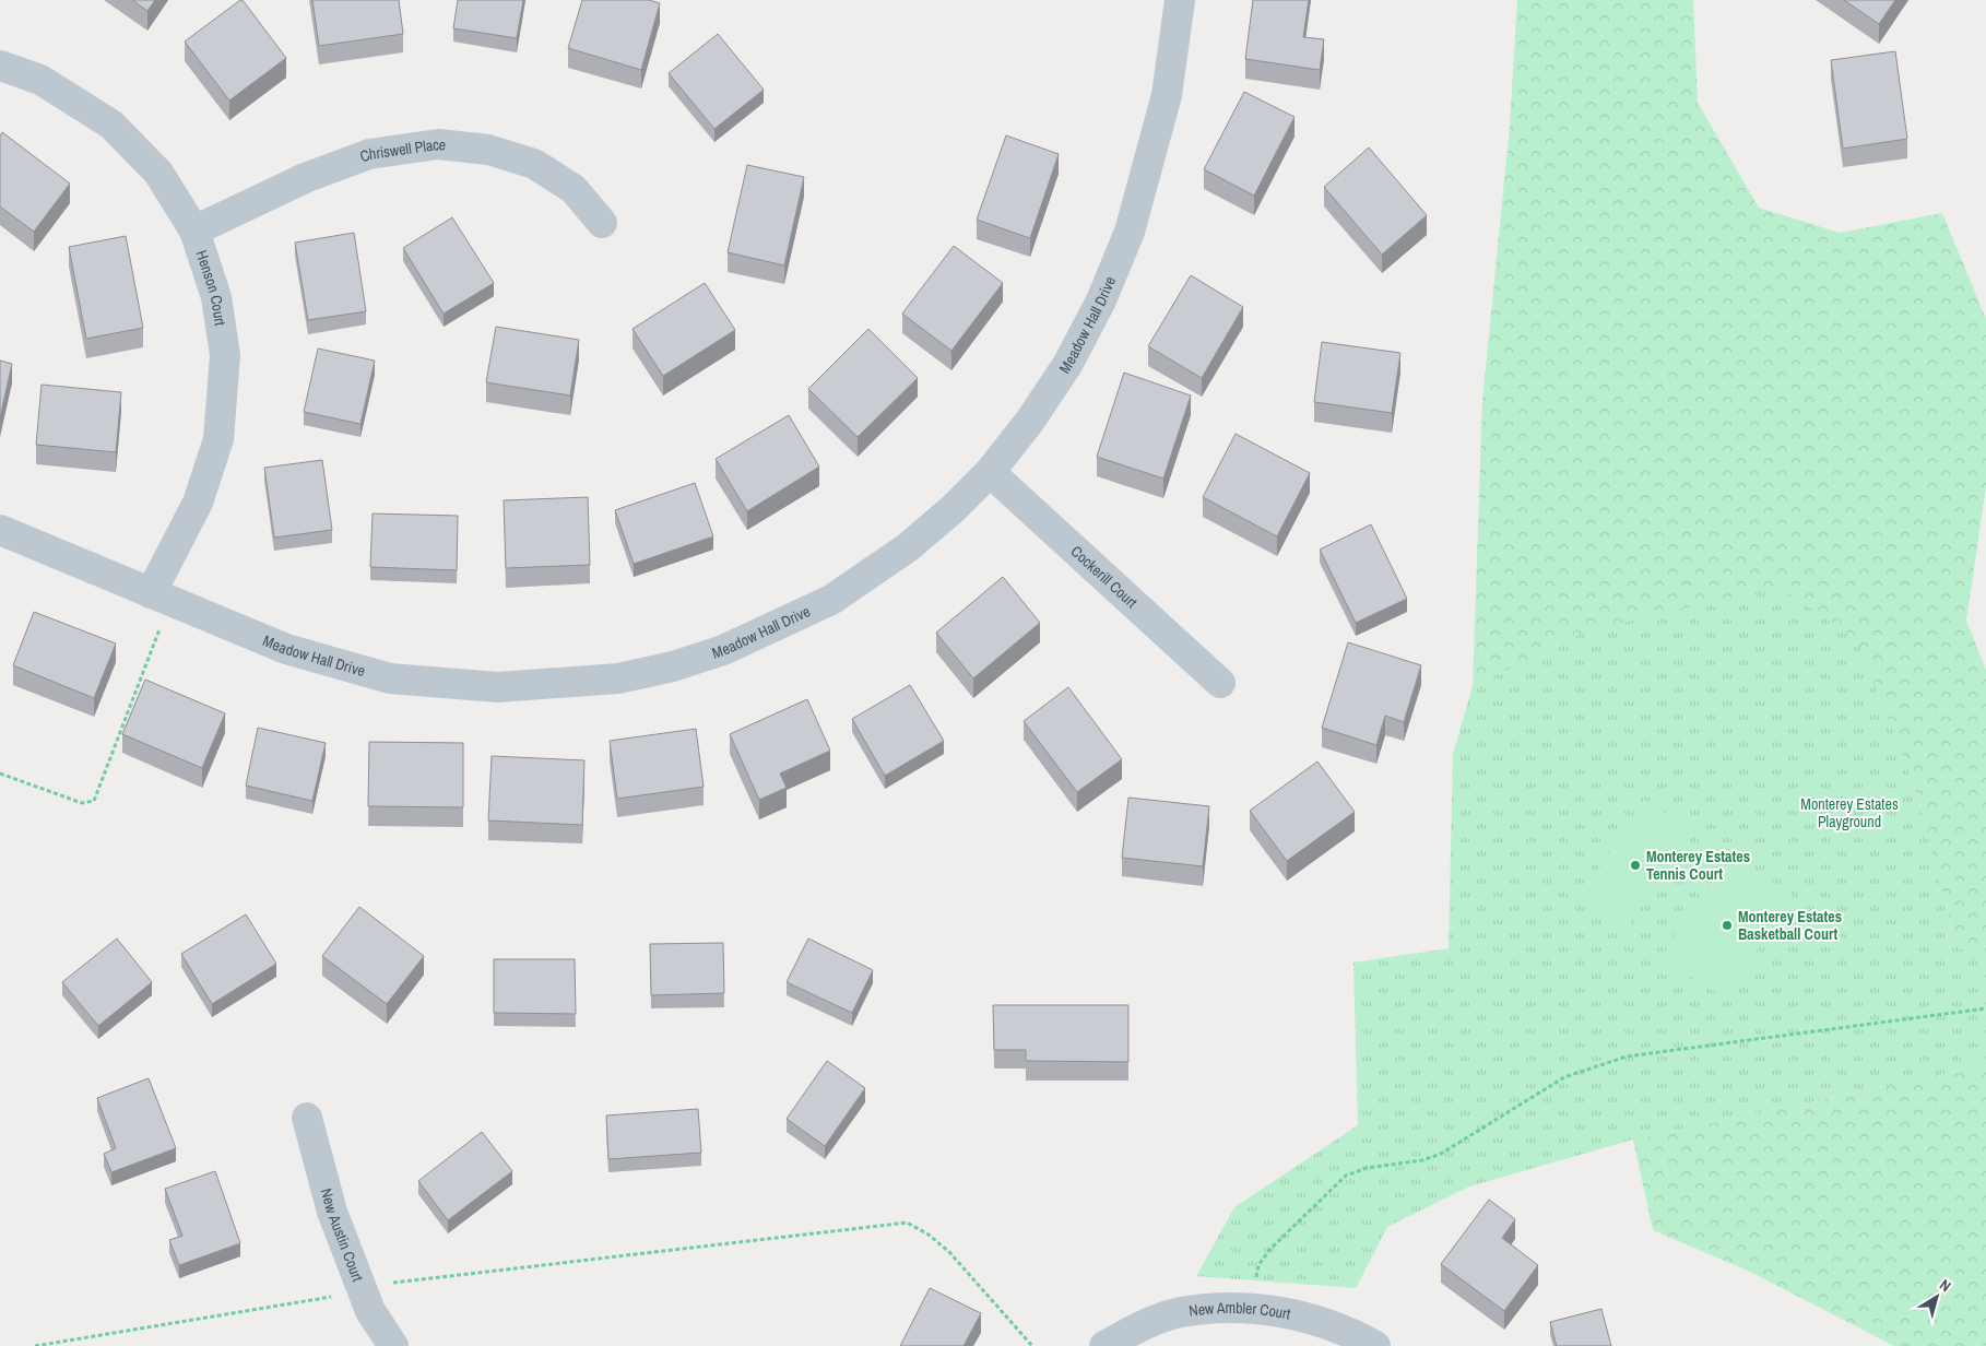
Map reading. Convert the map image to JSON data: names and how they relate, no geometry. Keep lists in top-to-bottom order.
{
  "streets": {
    "street": [
      "Chriswell Place",
      "Henson Court",
      "Meadow Hall Drive",
      "Cockerill Court",
      "New Austin Court",
      "New Ambler Court"
    ]
  },
  "crossings": [
    ["Chriswell Place", "Henson Court"],
    ["Henson Court", "Meadow Hall Drive"],
    ["Meadow Hall Drive", "Cockerill Court"]
  ],
  "parks": ["Monterey Estates Playground"],
  "places": ["Monterey Estates Tennis Court", "Monterey Estates Basketball Court"],
  "north": "top right"
}
